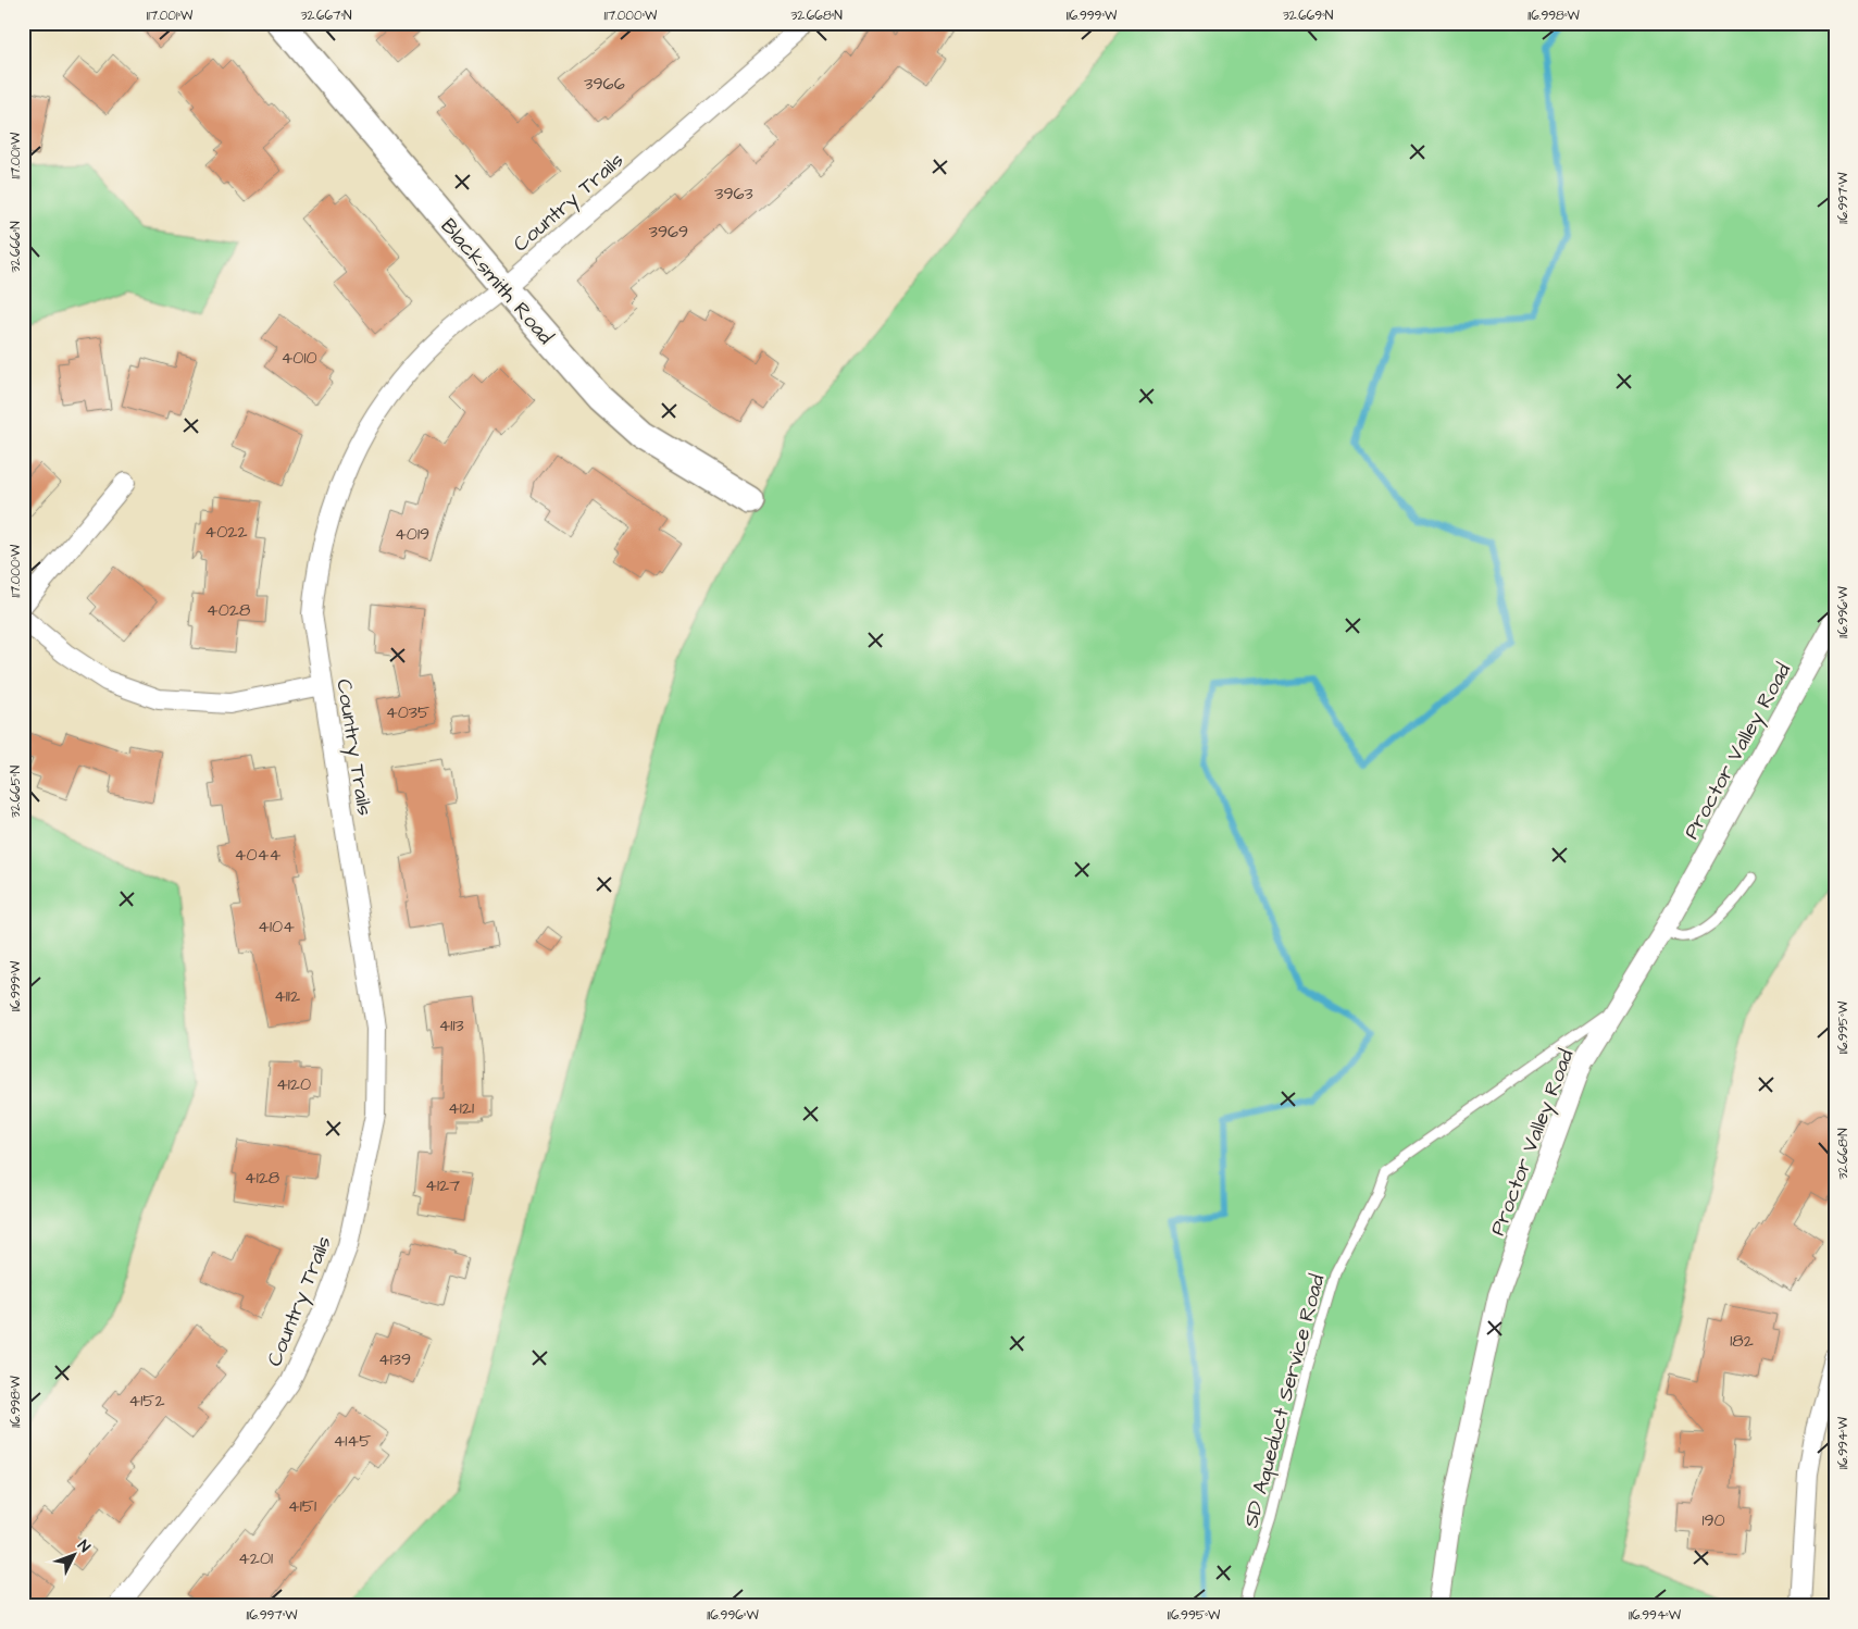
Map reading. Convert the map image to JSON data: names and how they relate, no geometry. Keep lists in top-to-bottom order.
{
  "streets": {
    "street": ["Country Trails", "Blacksmith Road", "Proctor Valley Road"],
    "lane": ["SD Aqueduct Service Road"]
  },
  "crossings": [
    ["Country Trails", "Blacksmith Road"],
    ["Proctor Valley Road", "SD Aqueduct Service Road"]
  ],
  "house_numbers": [
    "3966",
    "3963",
    "3969",
    "4010",
    "4022",
    "4019",
    "4028",
    "4035",
    "4044",
    "4104",
    "4112",
    "4113",
    "4120",
    "4121",
    "4128",
    "4127",
    "182",
    "4139",
    "4152",
    "4145",
    "4151",
    "190",
    "4201"
  ],
  "north": "top right",
  "coordinates": [
    "117.001°W",
    "32.667°N",
    "117.000°W",
    "32.668°N",
    "116.999°W",
    "32.669°N",
    "116.998°W",
    "116.997°W",
    "32.666°N",
    "116.996°W",
    "32.665°N",
    "116.995°W",
    "116.994°W"
  ]
}
